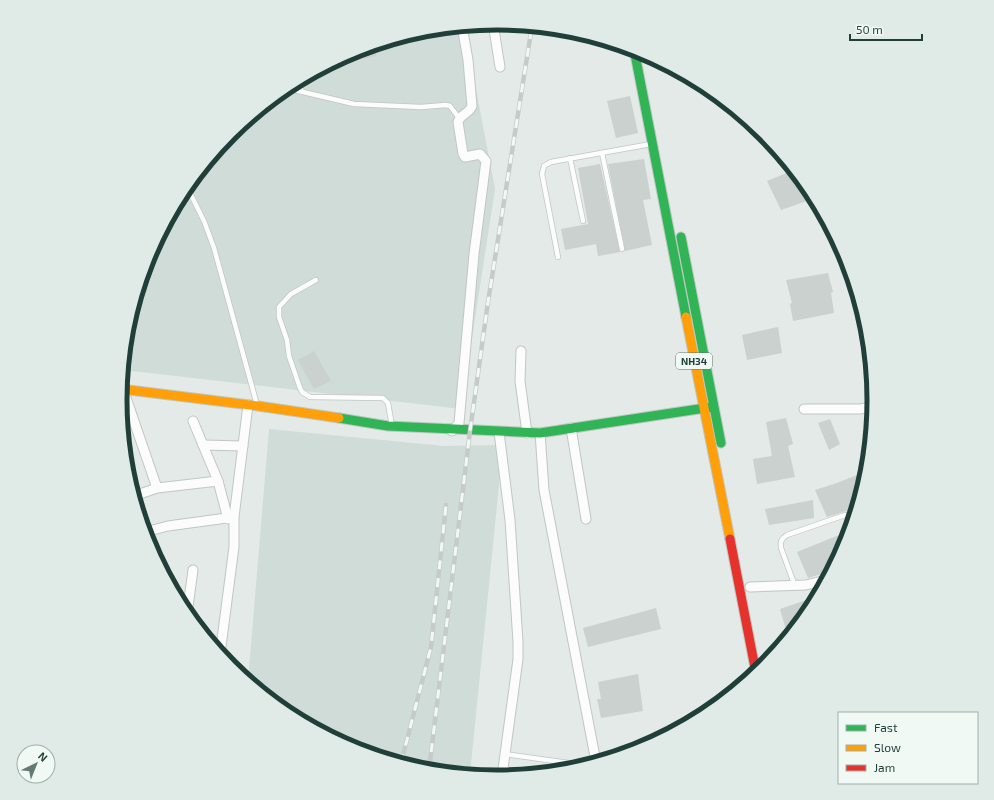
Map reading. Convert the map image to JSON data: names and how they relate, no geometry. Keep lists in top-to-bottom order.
{
  "streets": {
    "main road": ["NH34"]
  },
  "legend": ["Fast", "Slow", "Jam"],
  "scale_bar": "50 m",
  "north": "top right"
}
